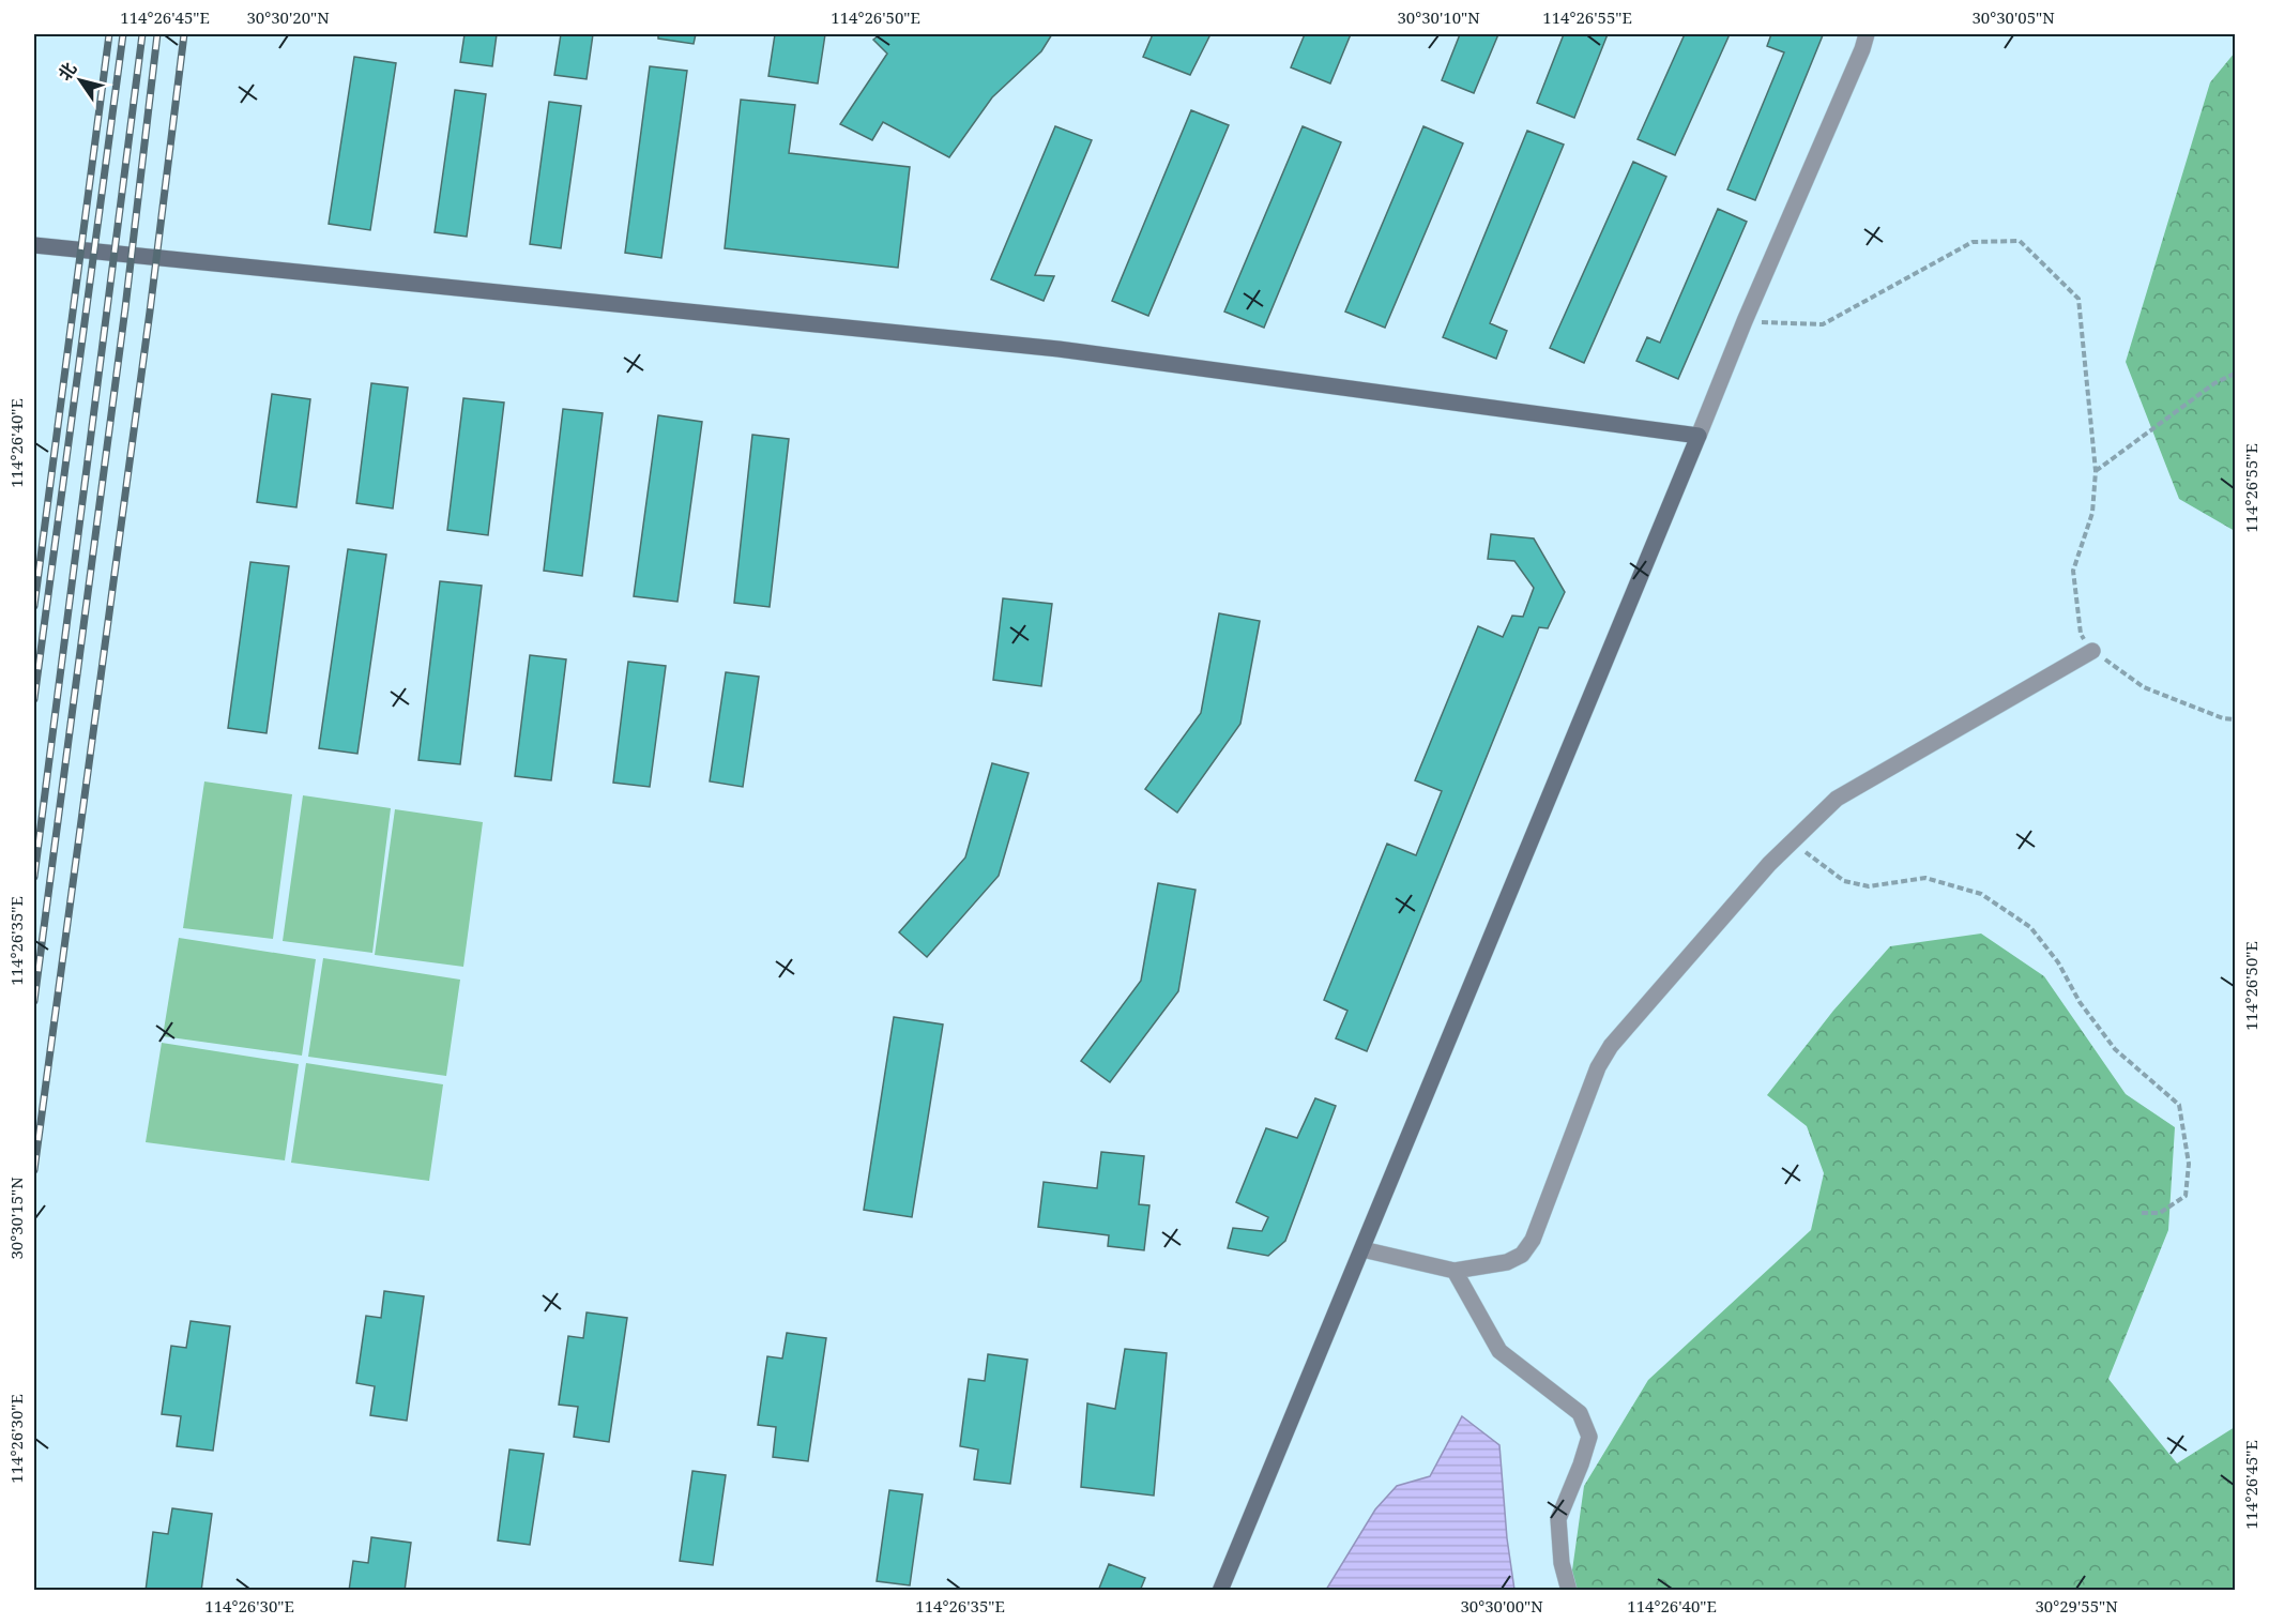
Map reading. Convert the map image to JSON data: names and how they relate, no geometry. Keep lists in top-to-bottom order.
{
  "north": "top left",
  "coordinates": [
    "114°26'45\"E",
    "30°30'20\"N",
    "114°26'50\"E",
    "30°30'10\"N",
    "114°26'55\"E",
    "30°30'05\"N",
    "114°26'40\"E",
    "114°26'35\"E",
    "30°30'15\"N",
    "114°26'30\"E",
    "30°30'00\"N",
    "30°29'55\"N"
  ]
}
